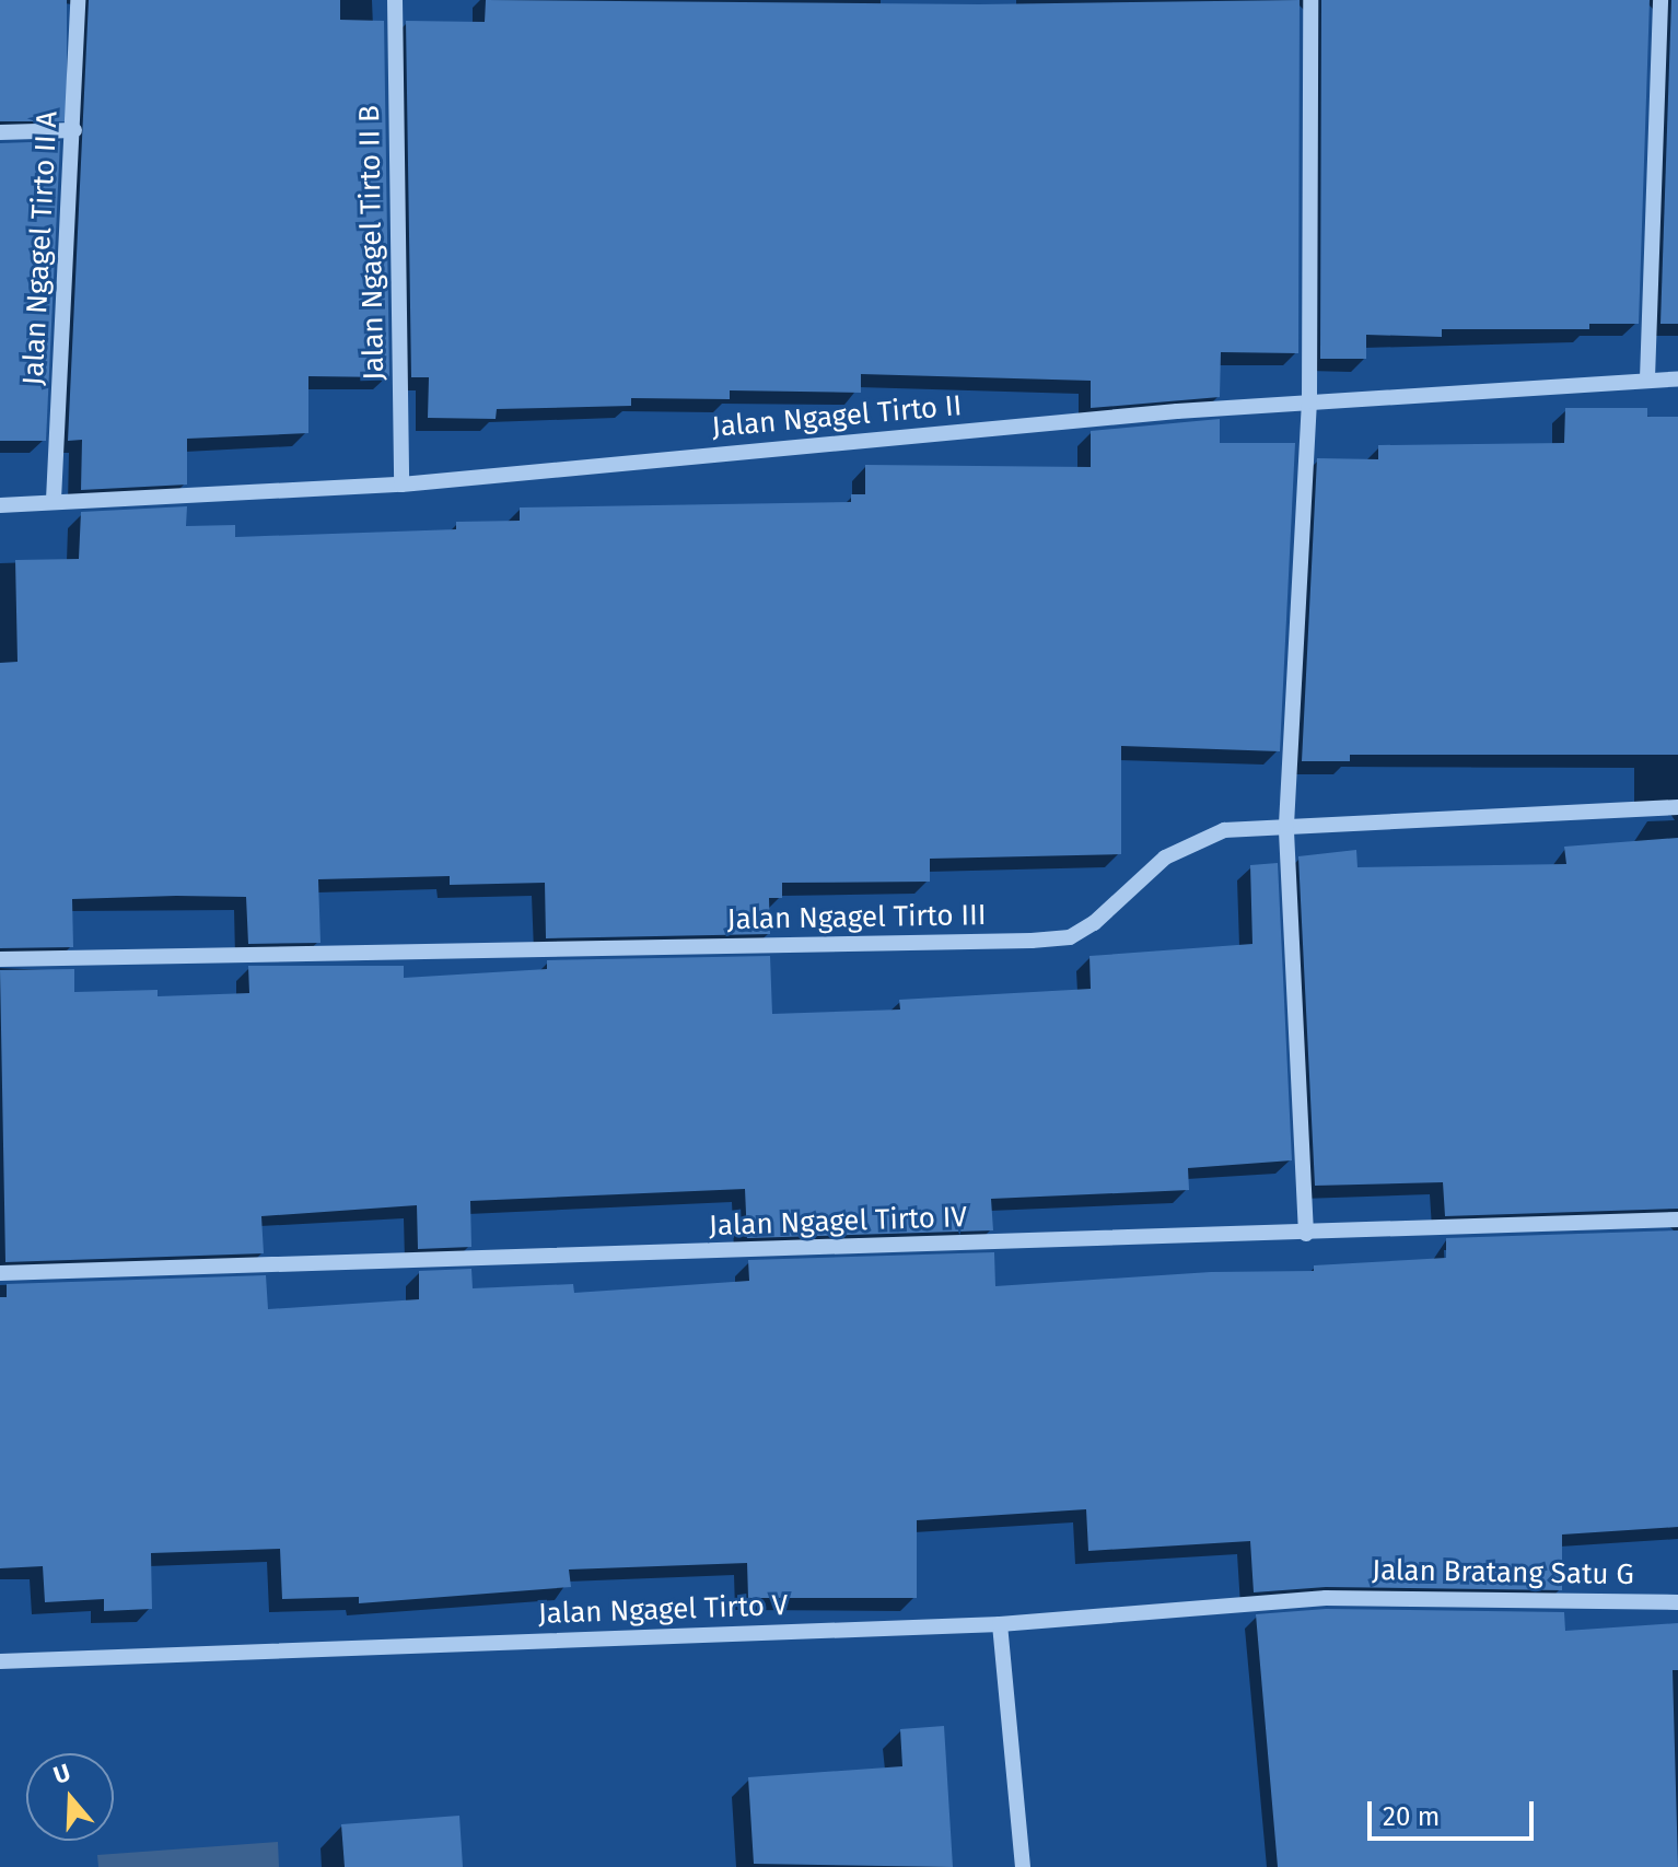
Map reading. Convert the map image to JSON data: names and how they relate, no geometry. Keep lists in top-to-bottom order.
{
  "streets": {
    "street": [
      "Jalan Ngagel Tirto II B",
      "Jalan Ngagel Tirto II A",
      "Jalan Ngagel Tirto II",
      "Jalan Ngagel Tirto III",
      "Jalan Ngagel Tirto IV",
      "Jalan Bratang Satu G",
      "Jalan Ngagel Tirto V"
    ]
  },
  "crossings": [
    ["Jalan Ngagel Tirto II B", "Jalan Ngagel Tirto II"],
    ["Jalan Ngagel Tirto II A", "Jalan Ngagel Tirto II"],
    ["Jalan Bratang Satu G", "Jalan Ngagel Tirto V"]
  ],
  "scale_bar": "20 m",
  "north": "top"
}
